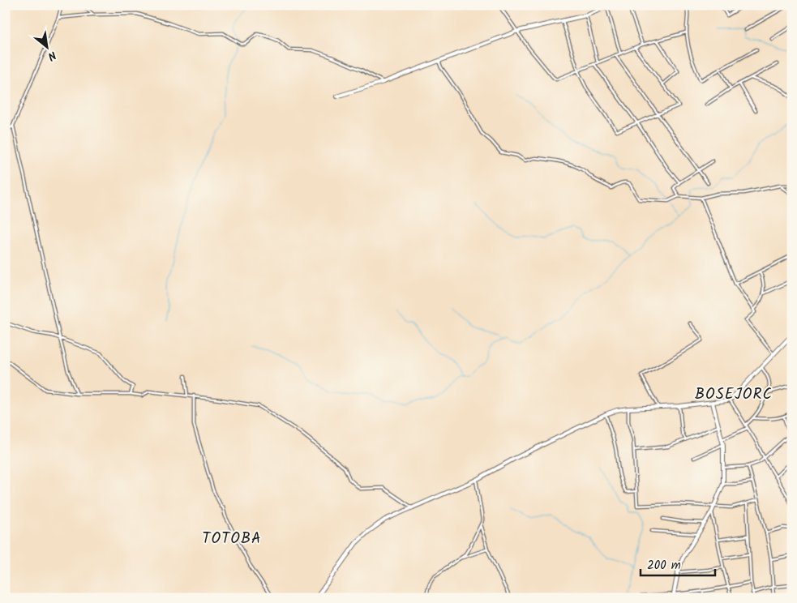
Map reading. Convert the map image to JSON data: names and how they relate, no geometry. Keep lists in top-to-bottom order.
{
  "districts": ["BOSEJORC", "TOTOBA"],
  "scale_bar": "200 m",
  "north": "bottom right"
}
